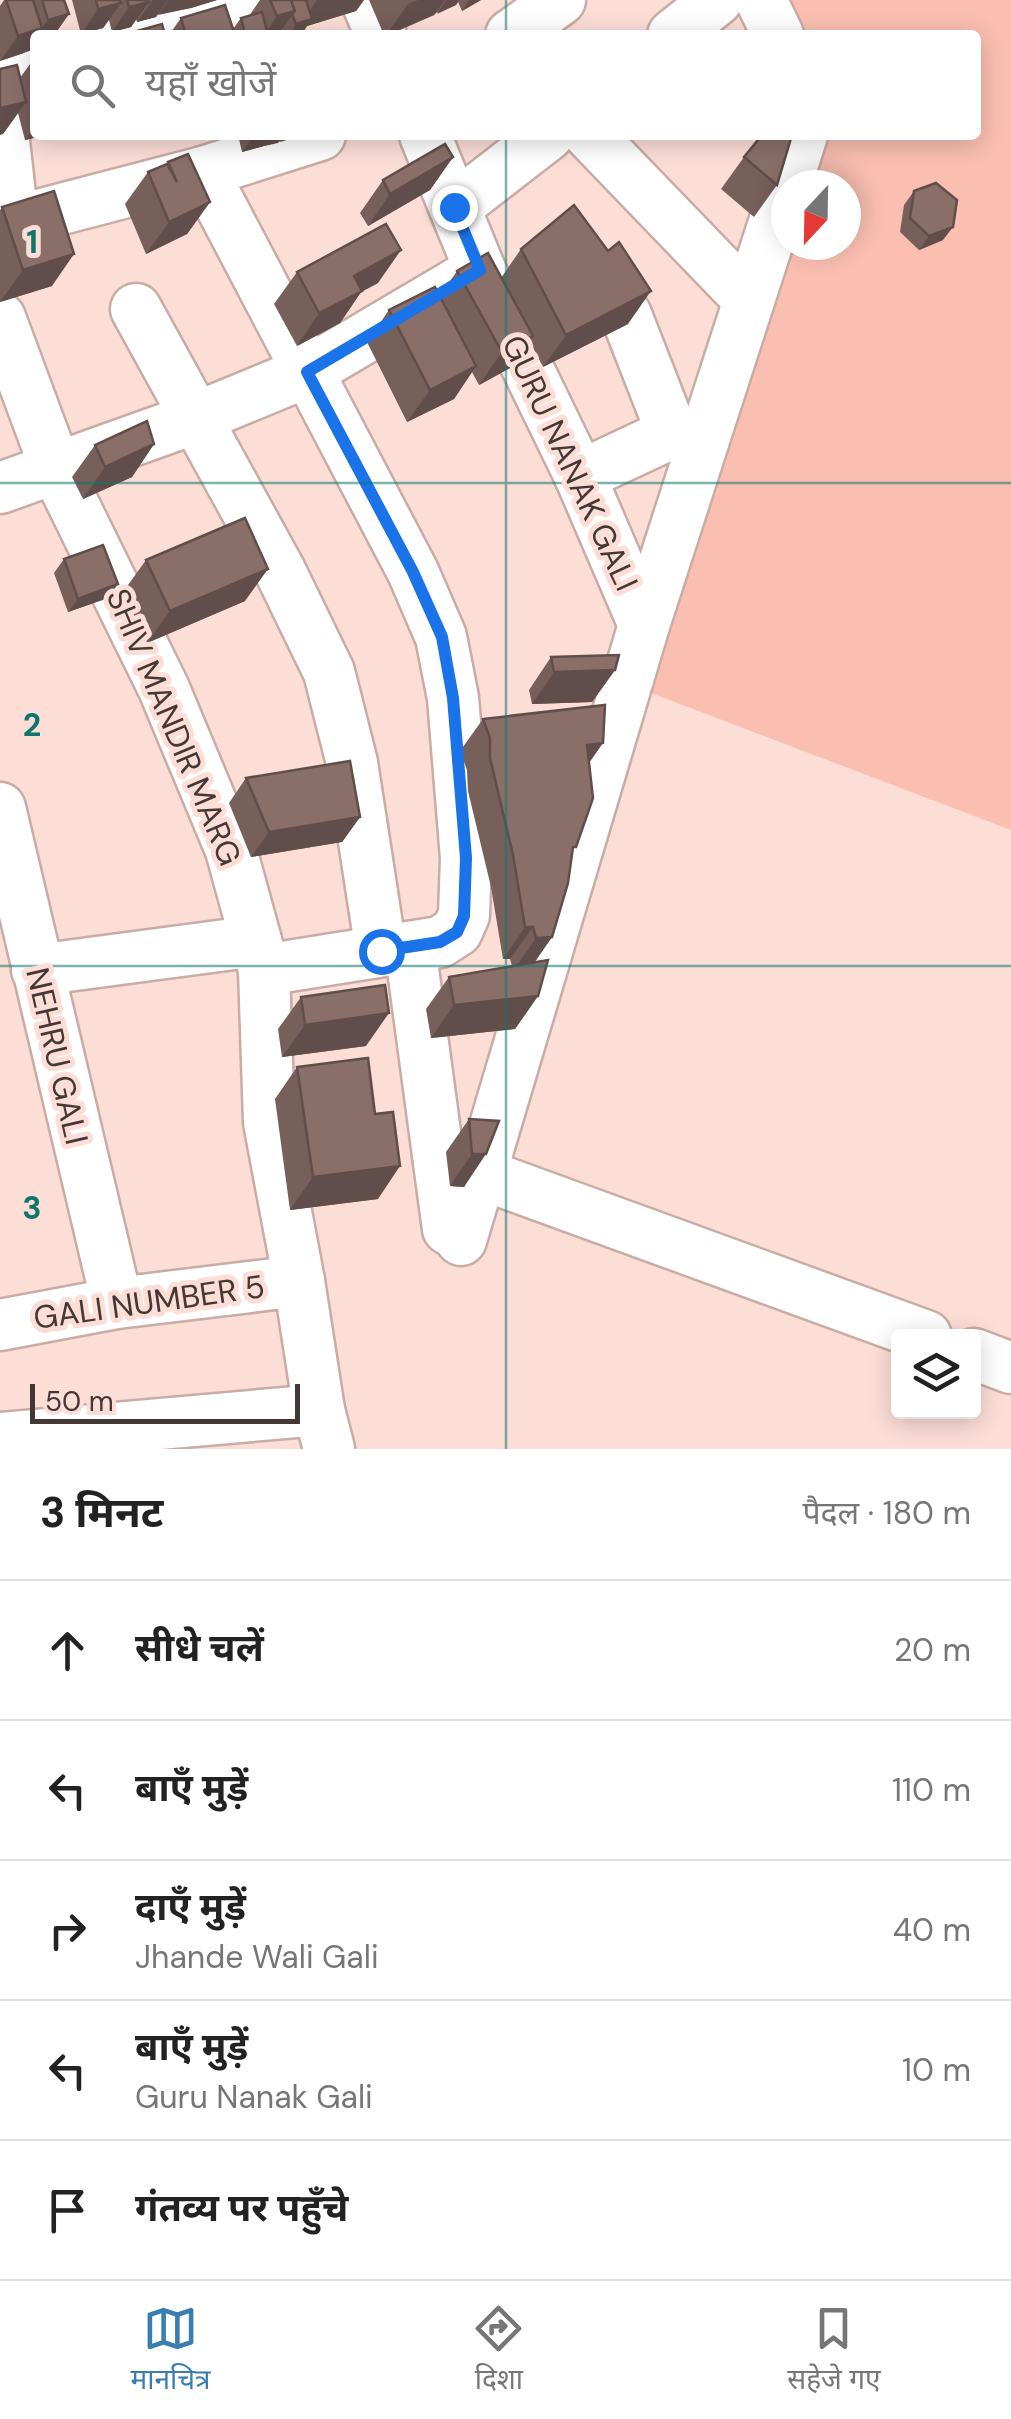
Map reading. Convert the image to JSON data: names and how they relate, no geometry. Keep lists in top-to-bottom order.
{
  "streets": {
    "street": [
      "GURU NANAK GALI",
      "SHIV MANDIR MARG",
      "NEHRU GALI",
      "GALI NUMBER 5"
    ]
  },
  "crossings": [
    ["SHIV MANDIR MARG", "GALI NUMBER 5"],
    ["NEHRU GALI", "GALI NUMBER 5"]
  ],
  "scale_bar": "50 m",
  "north": "bottom",
  "page": {
    "search": "यहाँ खोजें",
    "scale": "50 m",
    "heading": ["3 मिनट", "पैदल · 180 m"],
    "list": [
      ["सीधे चलें", "20 m"],
      ["बाएँ मुड़ें", "110 m"],
      ["दाएँ मुड़ें", "Jhande Wali Gali", "40 m"],
      ["बाएँ मुड़ें", "Guru Nanak Gali", "10 m"],
      "गंतव्य पर पहुँचे"
    ],
    "nav": ["मानचित्र", "दिशा", "सहेजे गए"]
  },
  "grid": {
    "rows": ["1", "2", "3"]
  }
}
